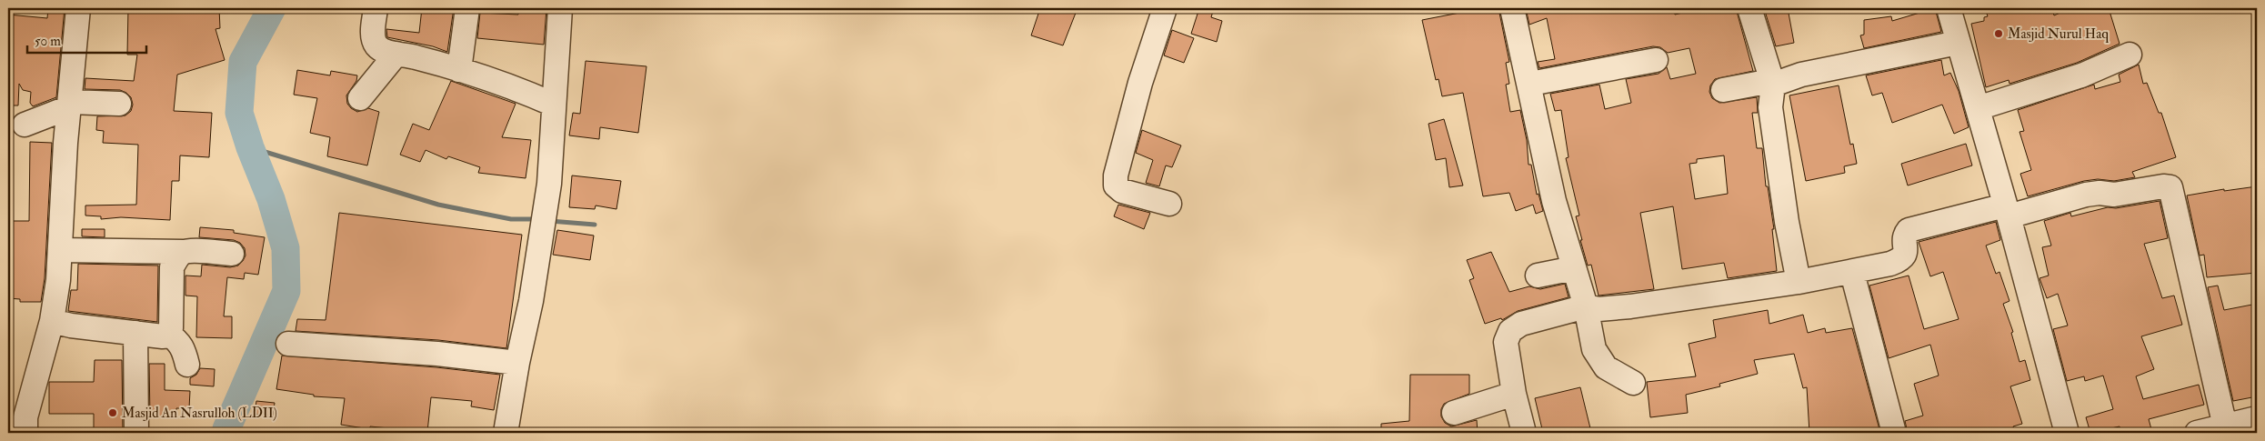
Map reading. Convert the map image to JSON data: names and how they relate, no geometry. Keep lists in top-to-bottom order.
{
  "places": ["Masjid Nurul Haq", "Masjid An Nasrulloh (LDII)"],
  "scale_bar": "50 m"
}
